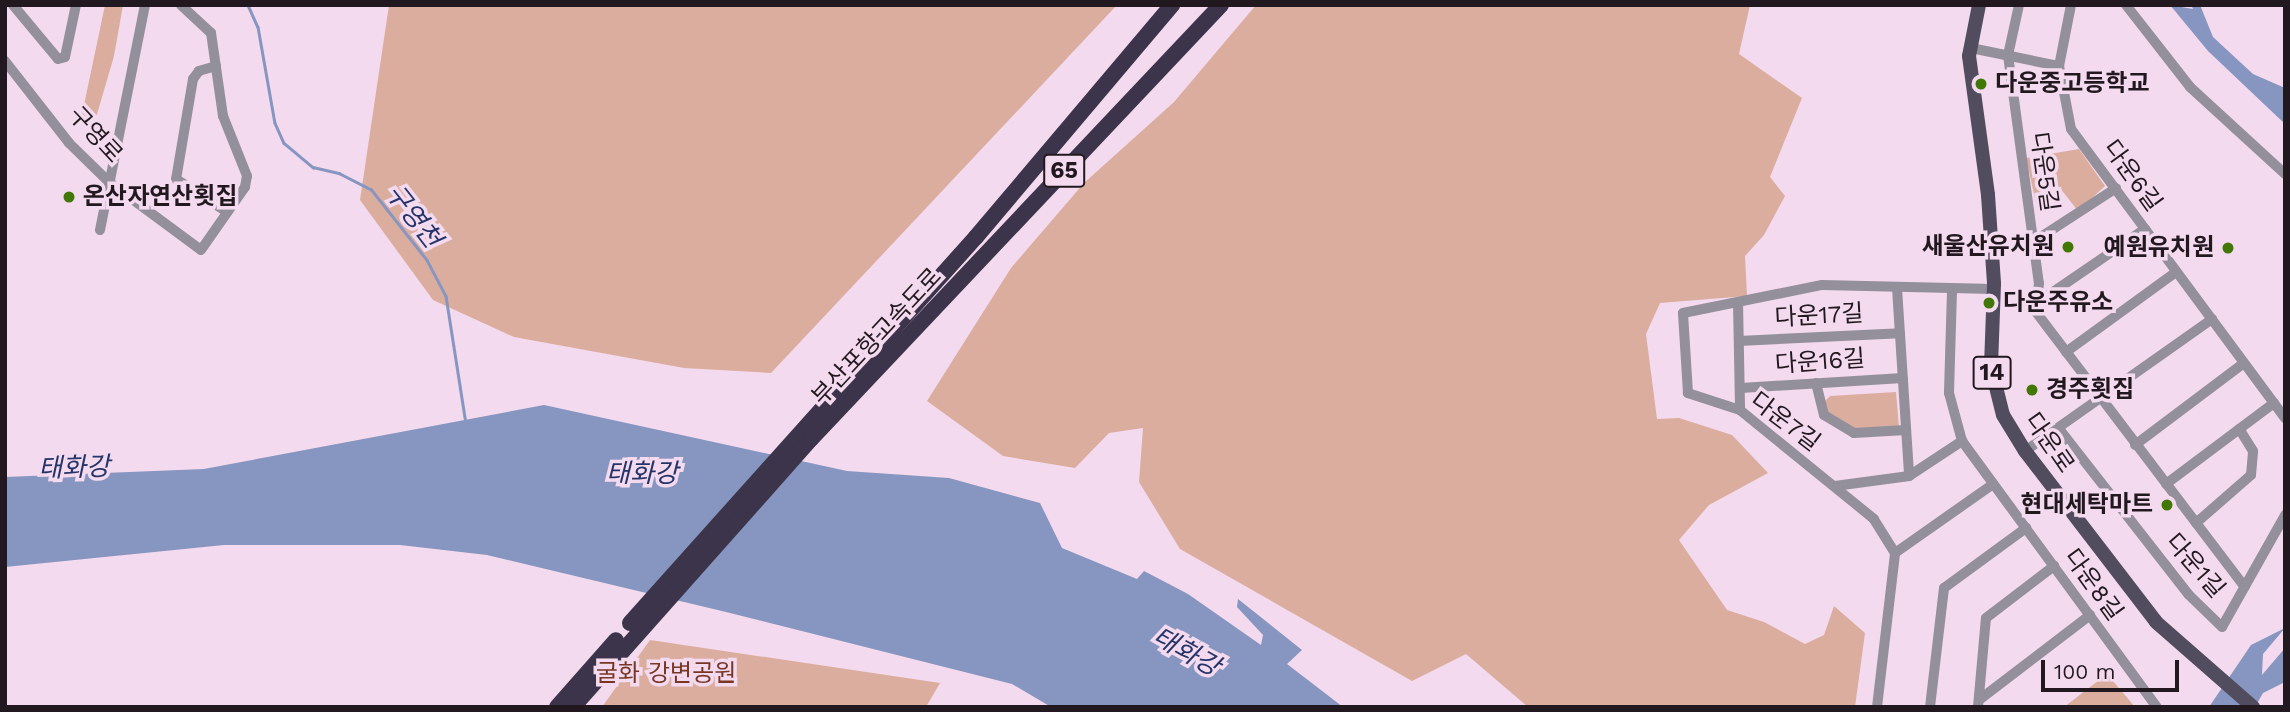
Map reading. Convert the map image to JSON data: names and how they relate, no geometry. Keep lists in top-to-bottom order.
{
  "streets": {
    "highway": ["65", "부산포항고속도로"],
    "main road": ["14", "다운로"],
    "street": [
      "구영로",
      "다운5길",
      "다운6길",
      "다운17길",
      "다운16길",
      "다운7길",
      "다운1길",
      "다운8길"
    ]
  },
  "crossings": [
    ["다운5길", "다운1길"],
    ["다운17길", "다운16길"],
    ["다운17길", "다운7길"],
    ["다운16길", "다운7길"],
    ["다운7길", "다운로"],
    ["다운7길", "다운8길"]
  ],
  "water": ["구영천", "태화강"],
  "parks": ["굴화 강변공원"],
  "places": [
    "다운중고등학교",
    "온산자연산횟집",
    "새울산유치원",
    "예원유치원",
    "다운주유소",
    "경주횟집",
    "현대세탁마트"
  ],
  "scale_bar": "100 m"
}
